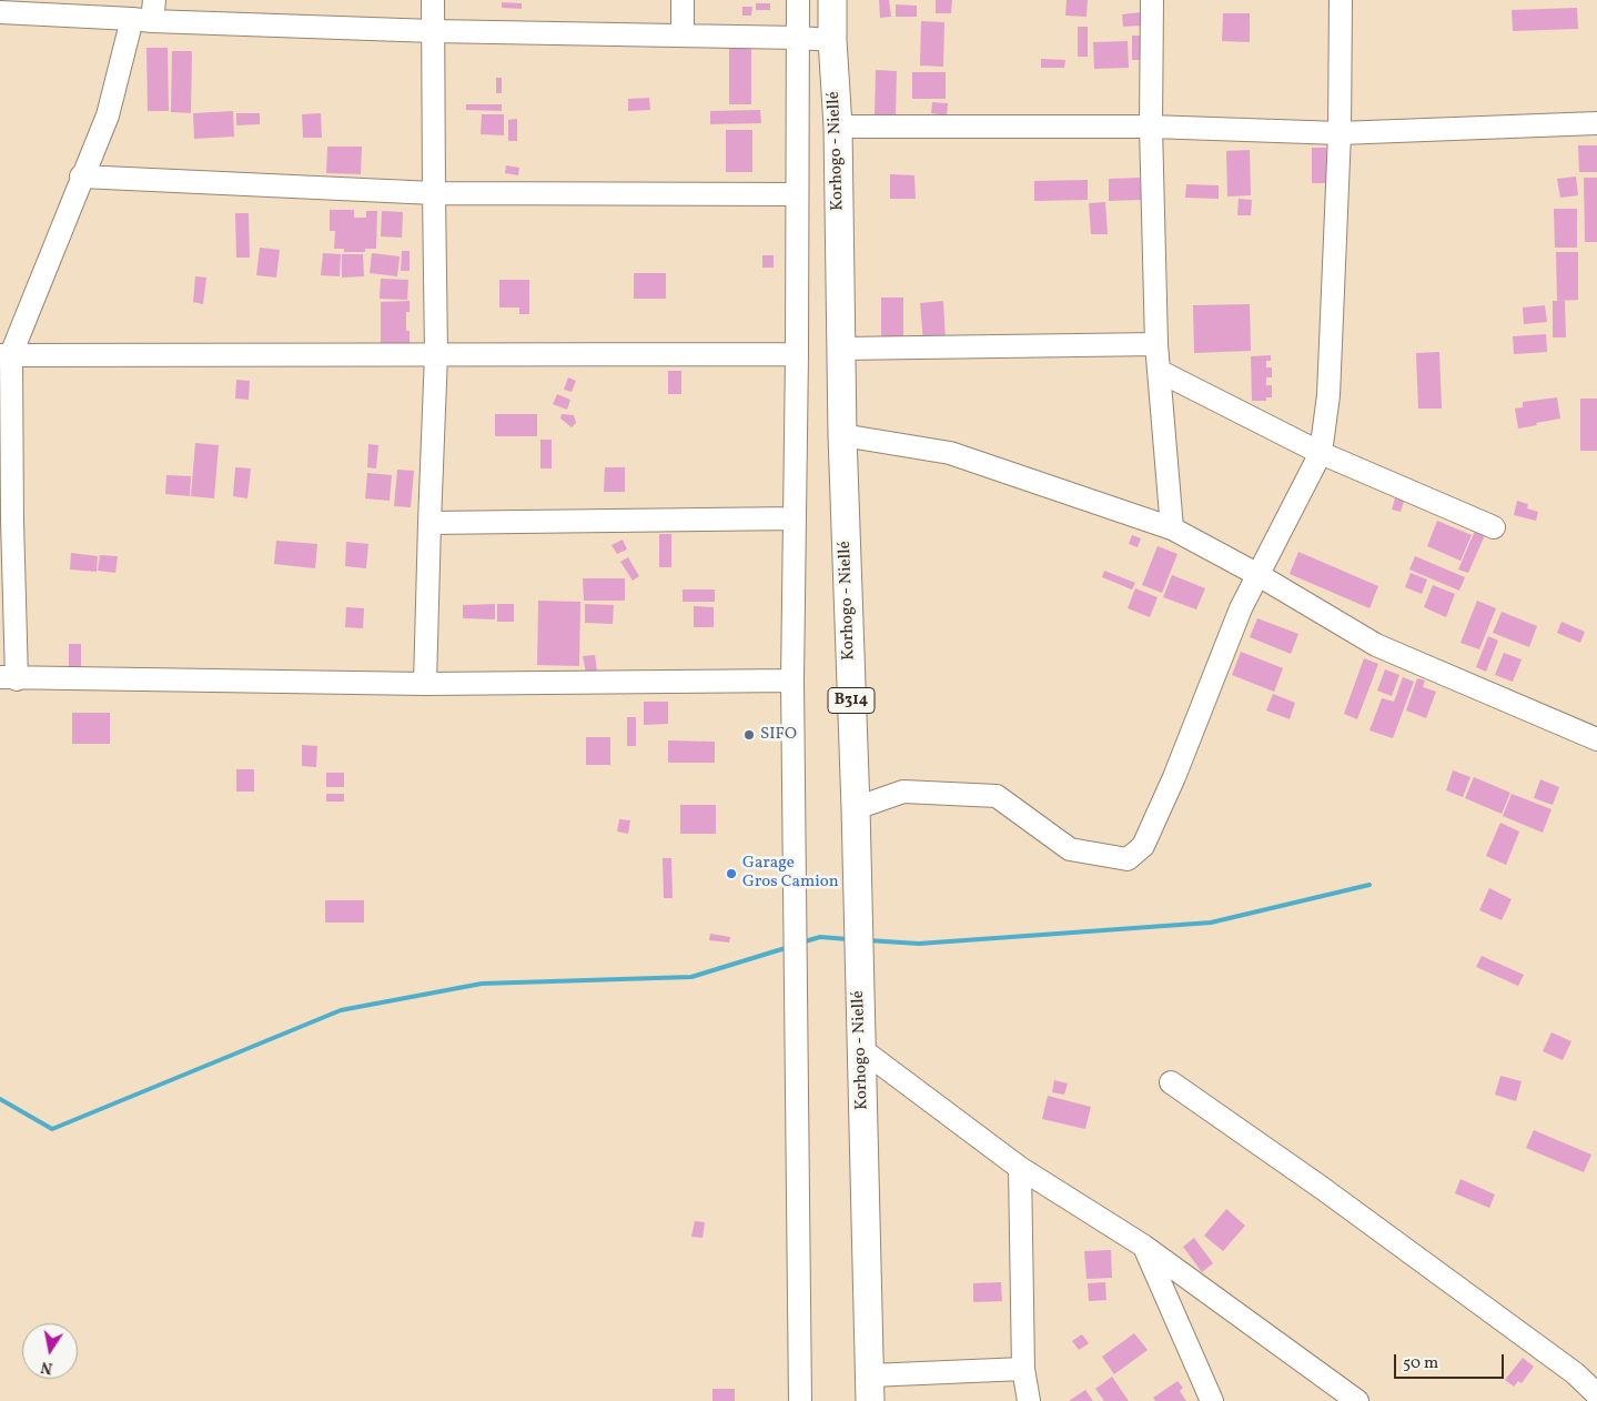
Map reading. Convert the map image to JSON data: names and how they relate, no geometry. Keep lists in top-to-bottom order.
{
  "streets": {
    "main road": ["Korhogo - Niellé", "B314"]
  },
  "places": ["SIFO", "Garage Gros Camion"],
  "scale_bar": "50 m",
  "north": "bottom"
}
